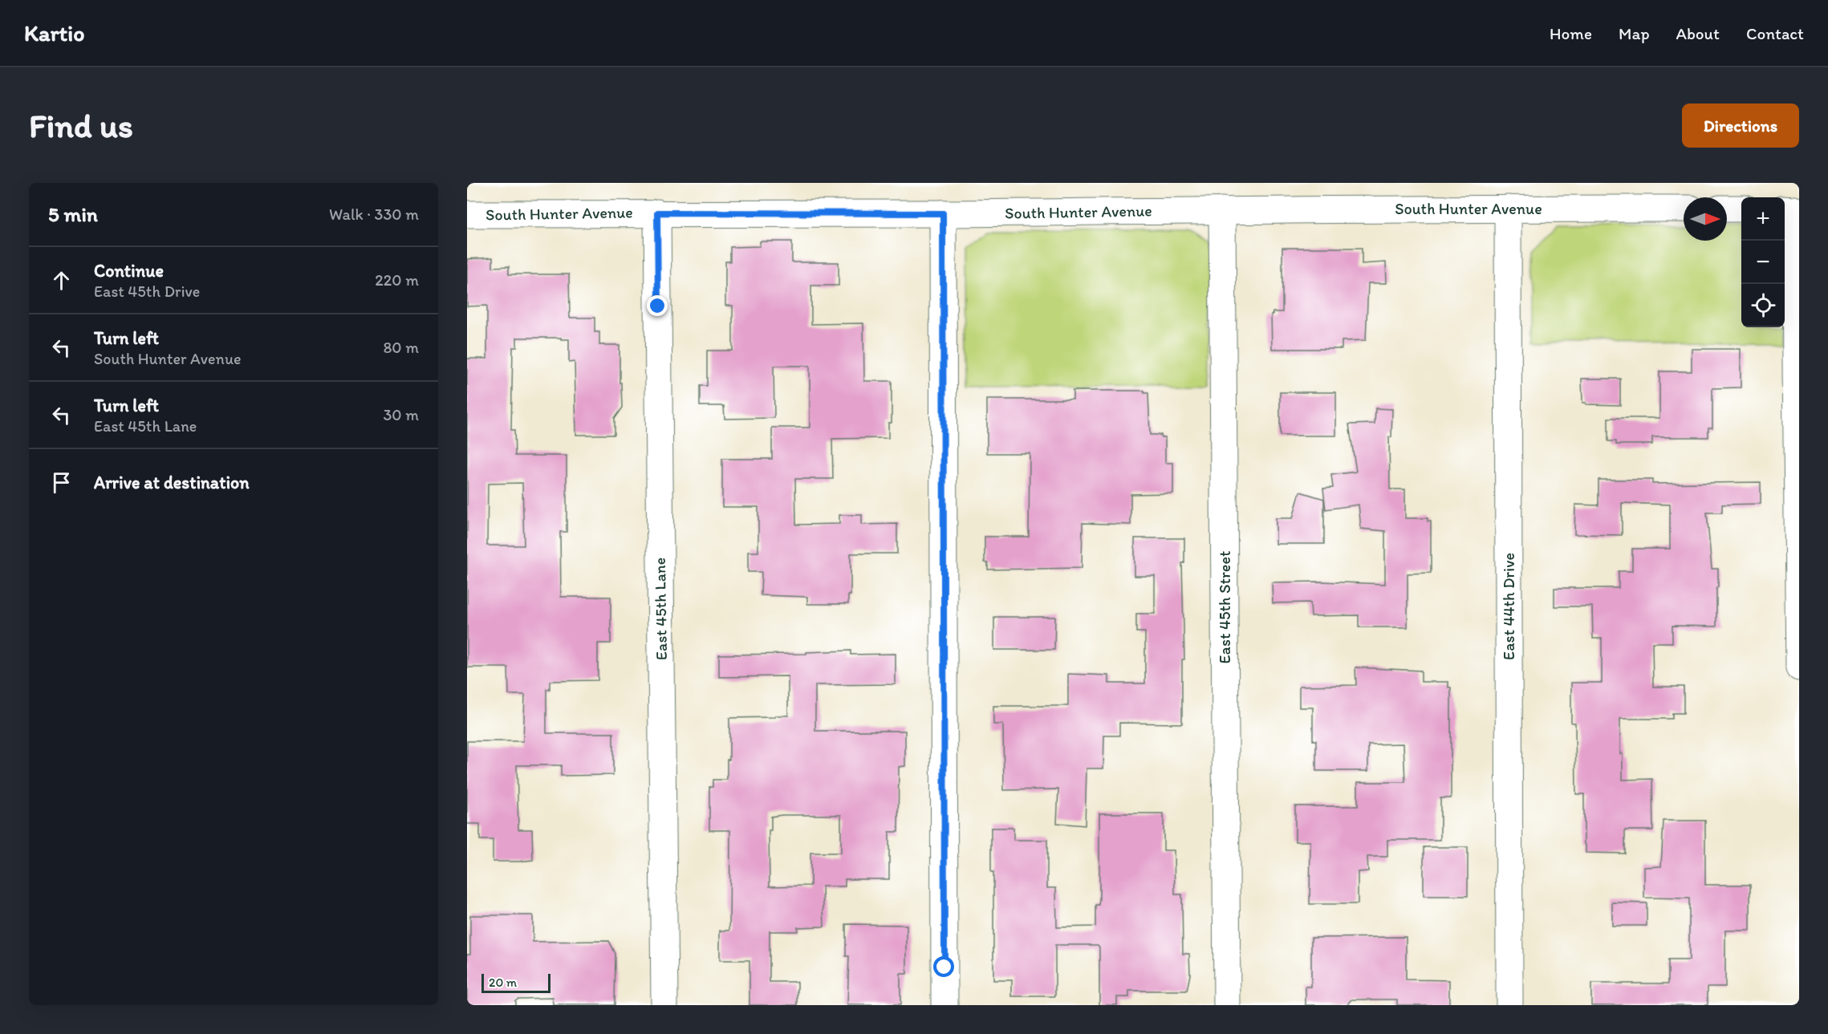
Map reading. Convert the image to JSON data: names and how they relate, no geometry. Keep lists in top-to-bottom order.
{
  "streets": {
    "street": [
      "South Hunter Avenue",
      "East 44th Drive",
      "East 45th Street",
      "East 45th Lane"
    ]
  },
  "crossings": [
    ["South Hunter Avenue", "East 44th Drive"],
    ["South Hunter Avenue", "East 45th Street"],
    ["South Hunter Avenue", "East 45th Lane"]
  ],
  "scale_bar": "20 m",
  "north": "right",
  "page": {
    "header": "Kartio",
    "nav": [
      "Home",
      "Map",
      "About",
      "Contact"
    ],
    "buttons": "Directions",
    "title": "Find us",
    "heading": ["5 min", "Walk · 330 m"],
    "map_buttons": ["+", "−"],
    "list": [
      ["Continue", "East 45th Drive", "220 m"],
      ["Turn left", "South Hunter Avenue", "80 m"],
      ["Turn left", "East 45th Lane", "30 m"],
      "Arrive at destination"
    ],
    "scale": "20 m"
  }
}
